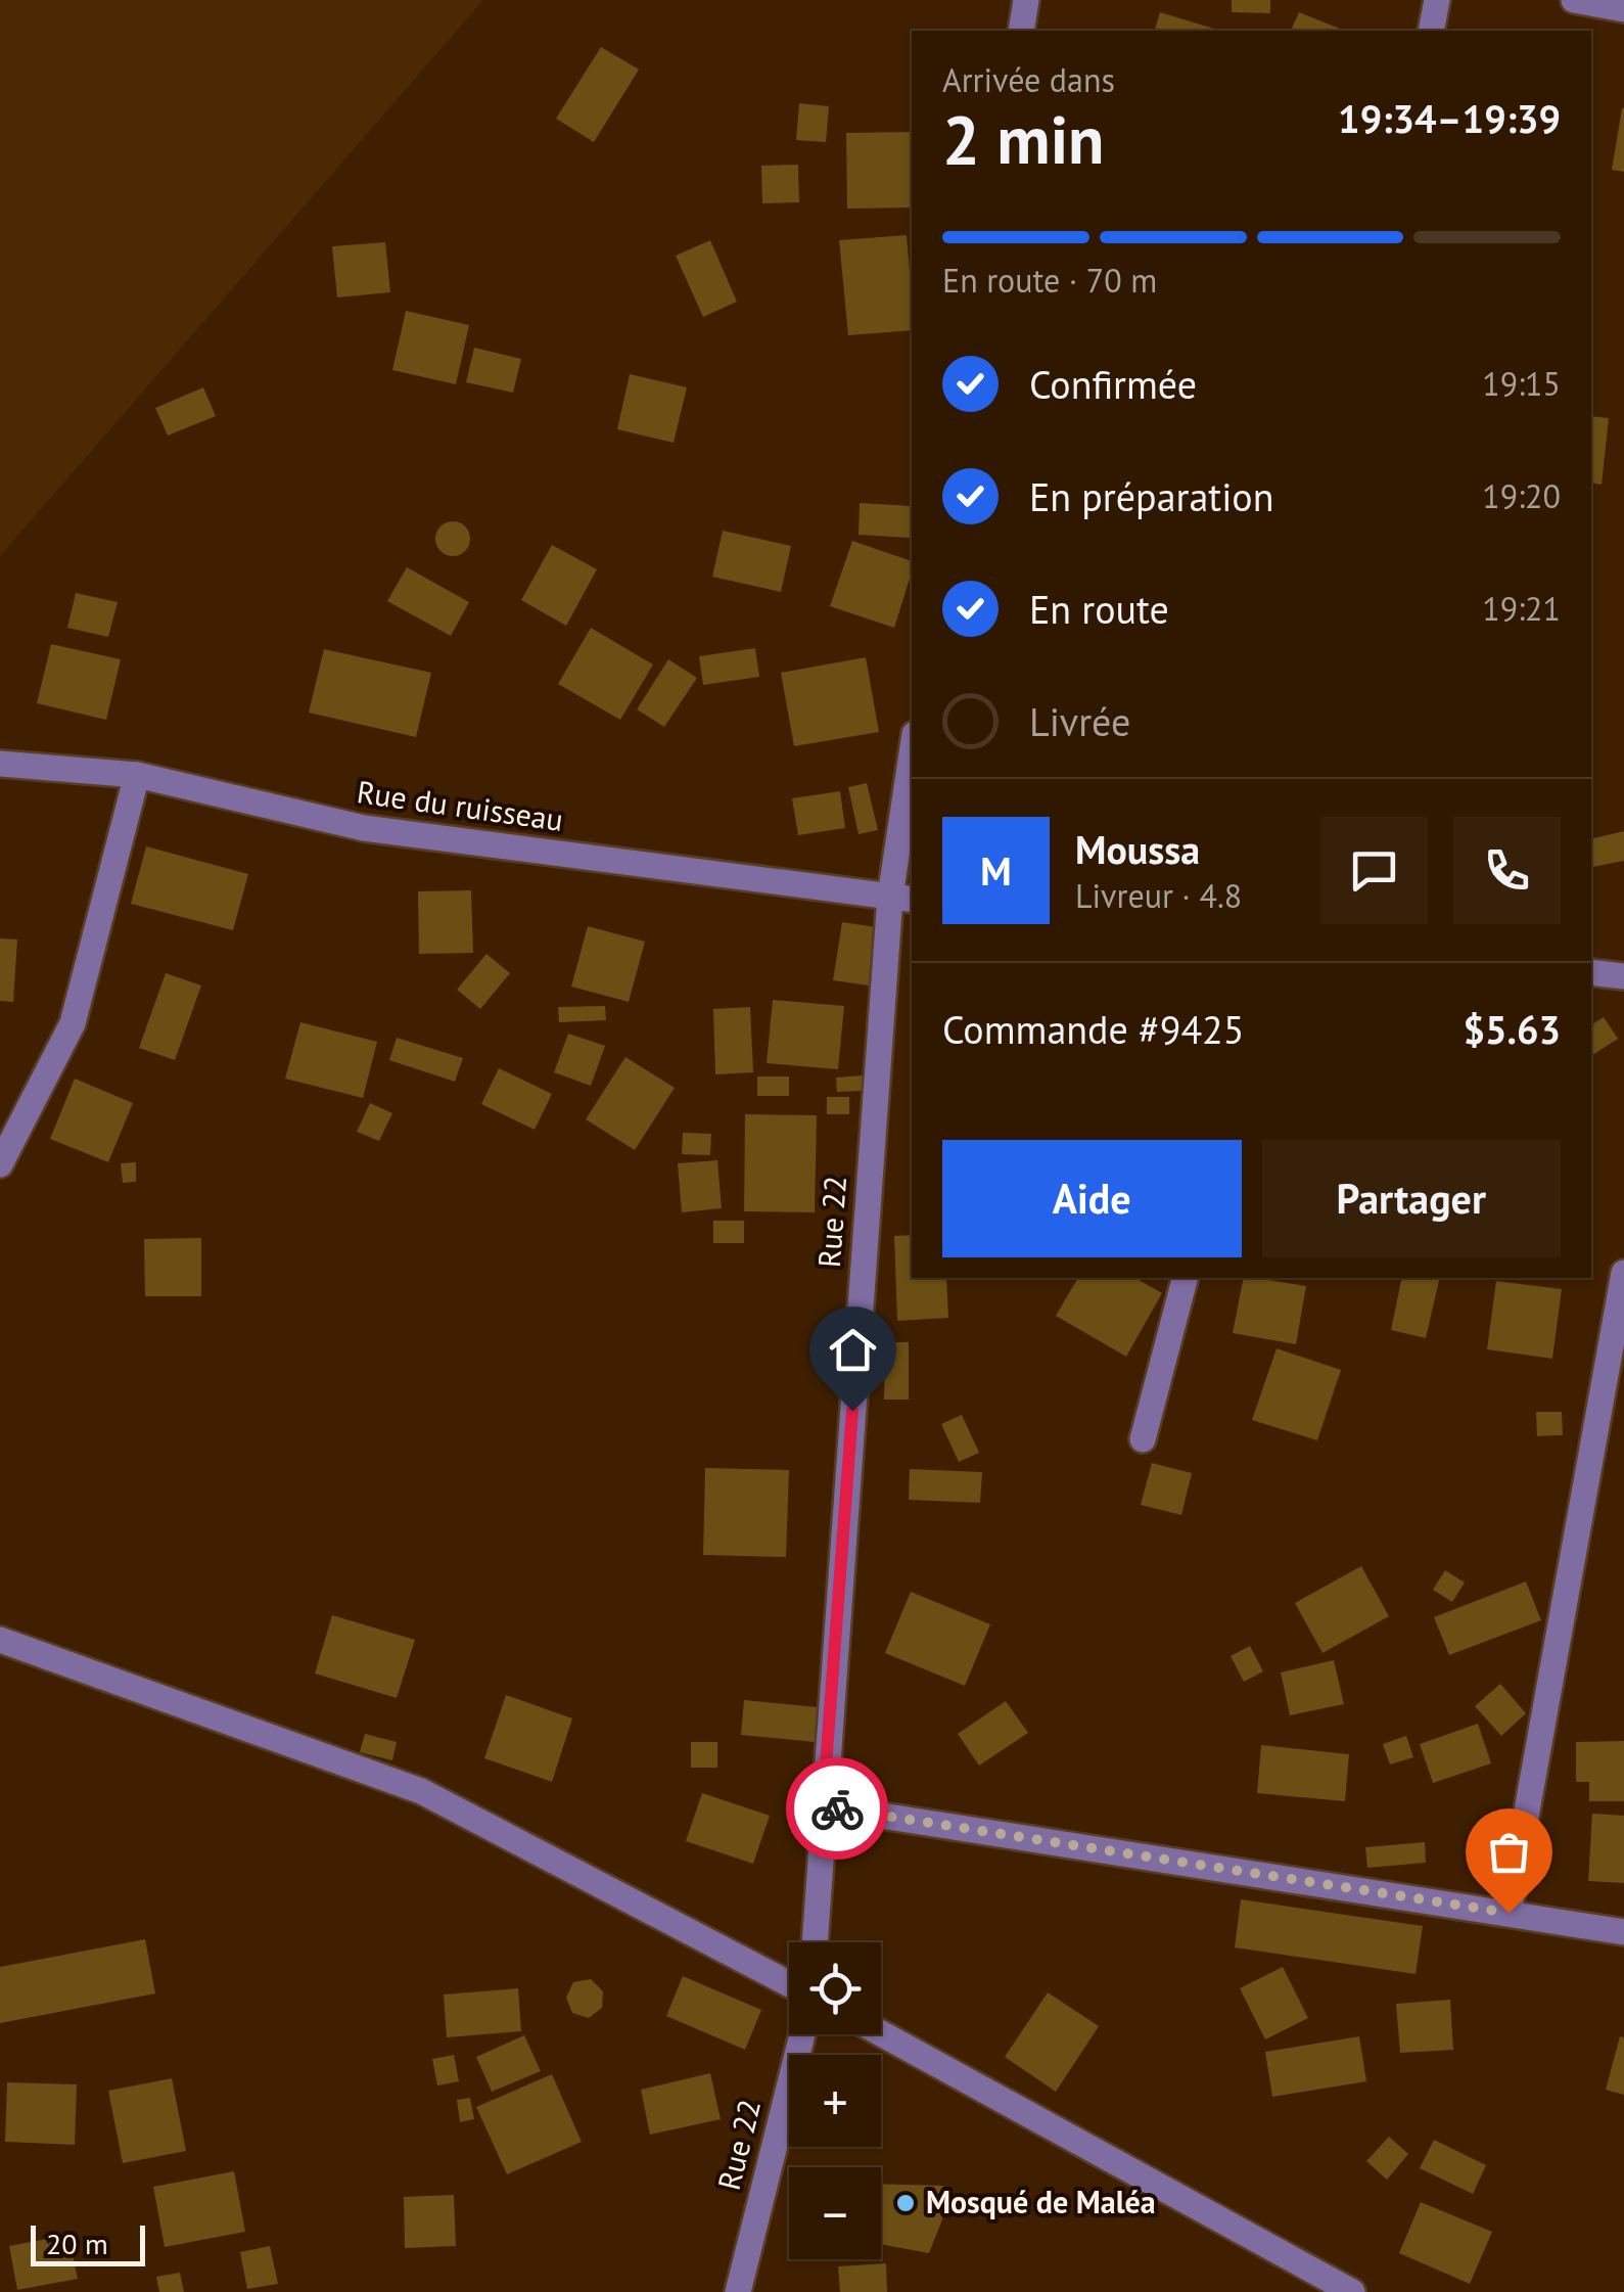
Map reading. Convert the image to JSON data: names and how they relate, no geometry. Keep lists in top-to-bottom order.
{
  "streets": {
    "street": ["Rue du ruisseau", "Rue 22"]
  },
  "crossings": [
    ["Rue du ruisseau", "Rue 22"]
  ],
  "places": ["Mosqué de Maléa"],
  "scale_bar": "20 m",
  "page": {
    "heading": ["2 min", "Arrivée dans", "19:34–19:39"],
    "panel": [
      "Moussa",
      "Livreur · 4.8",
      "Commande #9425",
      "$5.63"
    ],
    "bar": "En route · 70 m",
    "list": [
      ["Confirmée", "19:15"],
      ["En préparation", "19:20"],
      ["En route", "19:21"],
      "Livrée"
    ],
    "round": "M",
    "buttons": ["Aide", "Partager"],
    "map_buttons": ["+", "−"],
    "scale": "20 m"
  }
}
